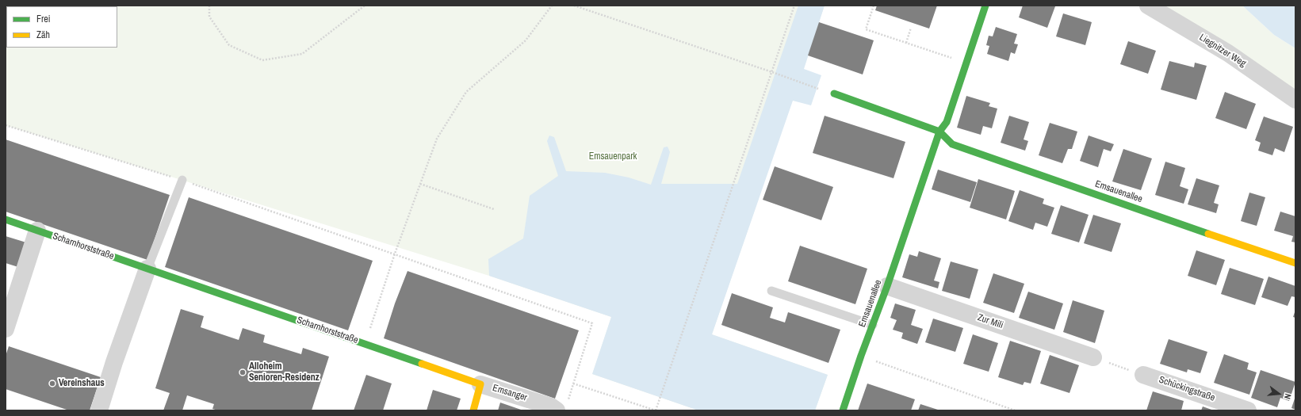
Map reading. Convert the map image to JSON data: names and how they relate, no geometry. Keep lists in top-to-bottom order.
{
  "streets": {
    "street": [
      "Liegnitzer Weg",
      "Emsauenallee",
      "Scharnhorststraße",
      "Zur Mili",
      "Schückingstraße",
      "Emsanger"
    ]
  },
  "crossings": [
    ["Emsauenallee", "Zur Mili"],
    ["Scharnhorststraße", "Emsanger"]
  ],
  "parks": ["Emsauenpark"],
  "places": ["Alloheim Senioren-Residenz", "Vereinshaus"],
  "legend": ["Frei", "Zäh"],
  "north": "right"
}
